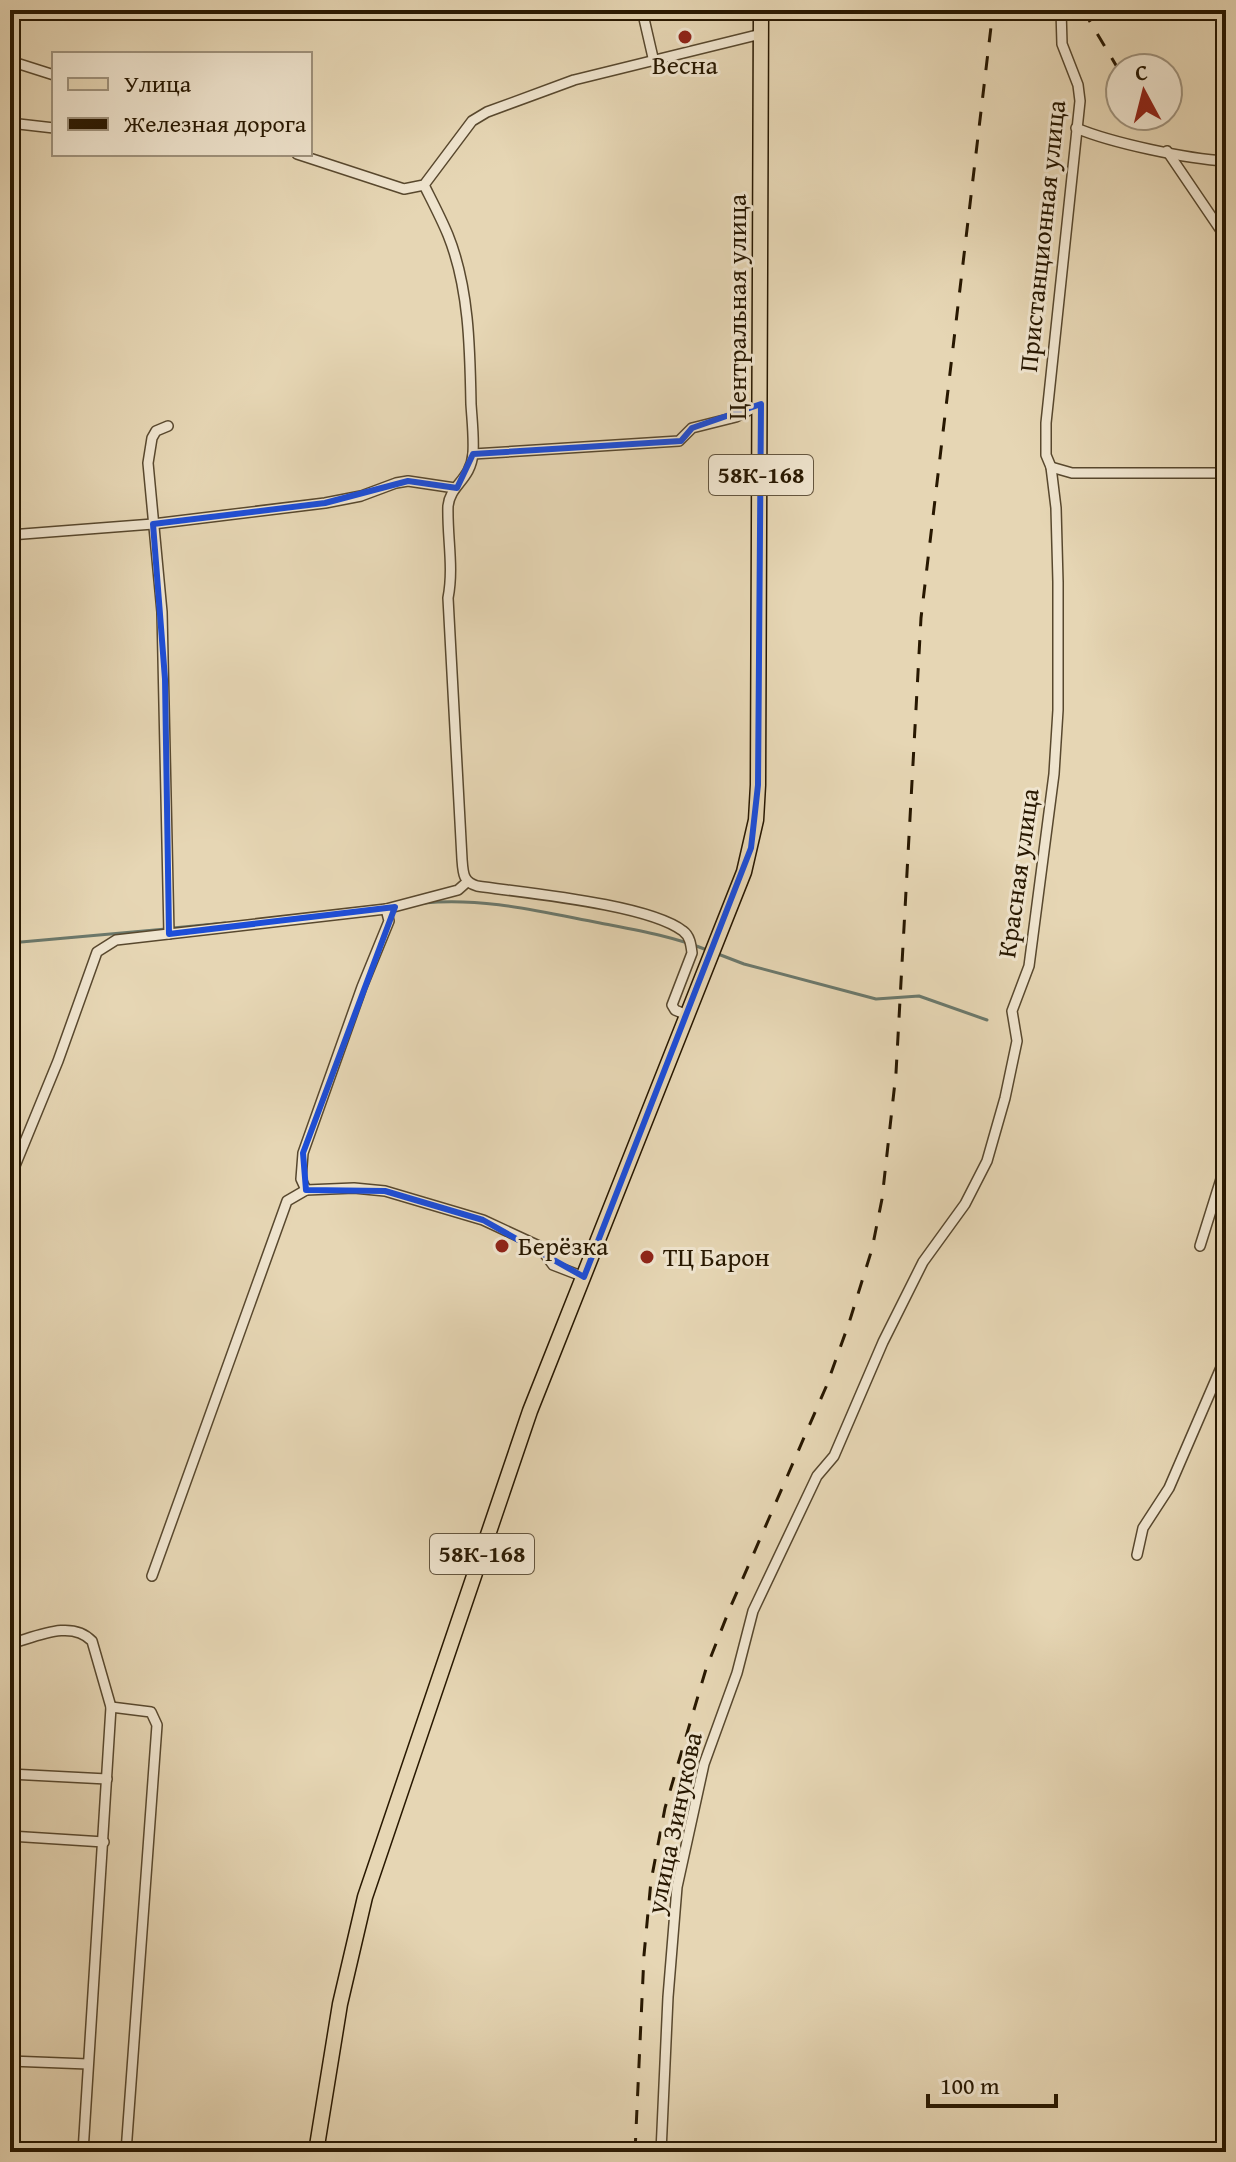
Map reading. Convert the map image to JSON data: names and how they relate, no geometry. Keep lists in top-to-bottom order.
{
  "streets": {
    "main road": ["Центральная улица", "58К-168"],
    "street": ["Пристанционная улица", "Красная улица", "улица Зинукова"]
  },
  "crossings": [
    ["Пристанционная улица", "Красная улица"],
    ["Центральная улица", "58К-168"],
    ["Красная улица", "улица Зинукова"]
  ],
  "places": ["Весна", "Берёзка", "ТЦ Барон"],
  "legend": ["Улица", "Железная дорога"],
  "scale_bar": "100 m",
  "north": "top"
}
